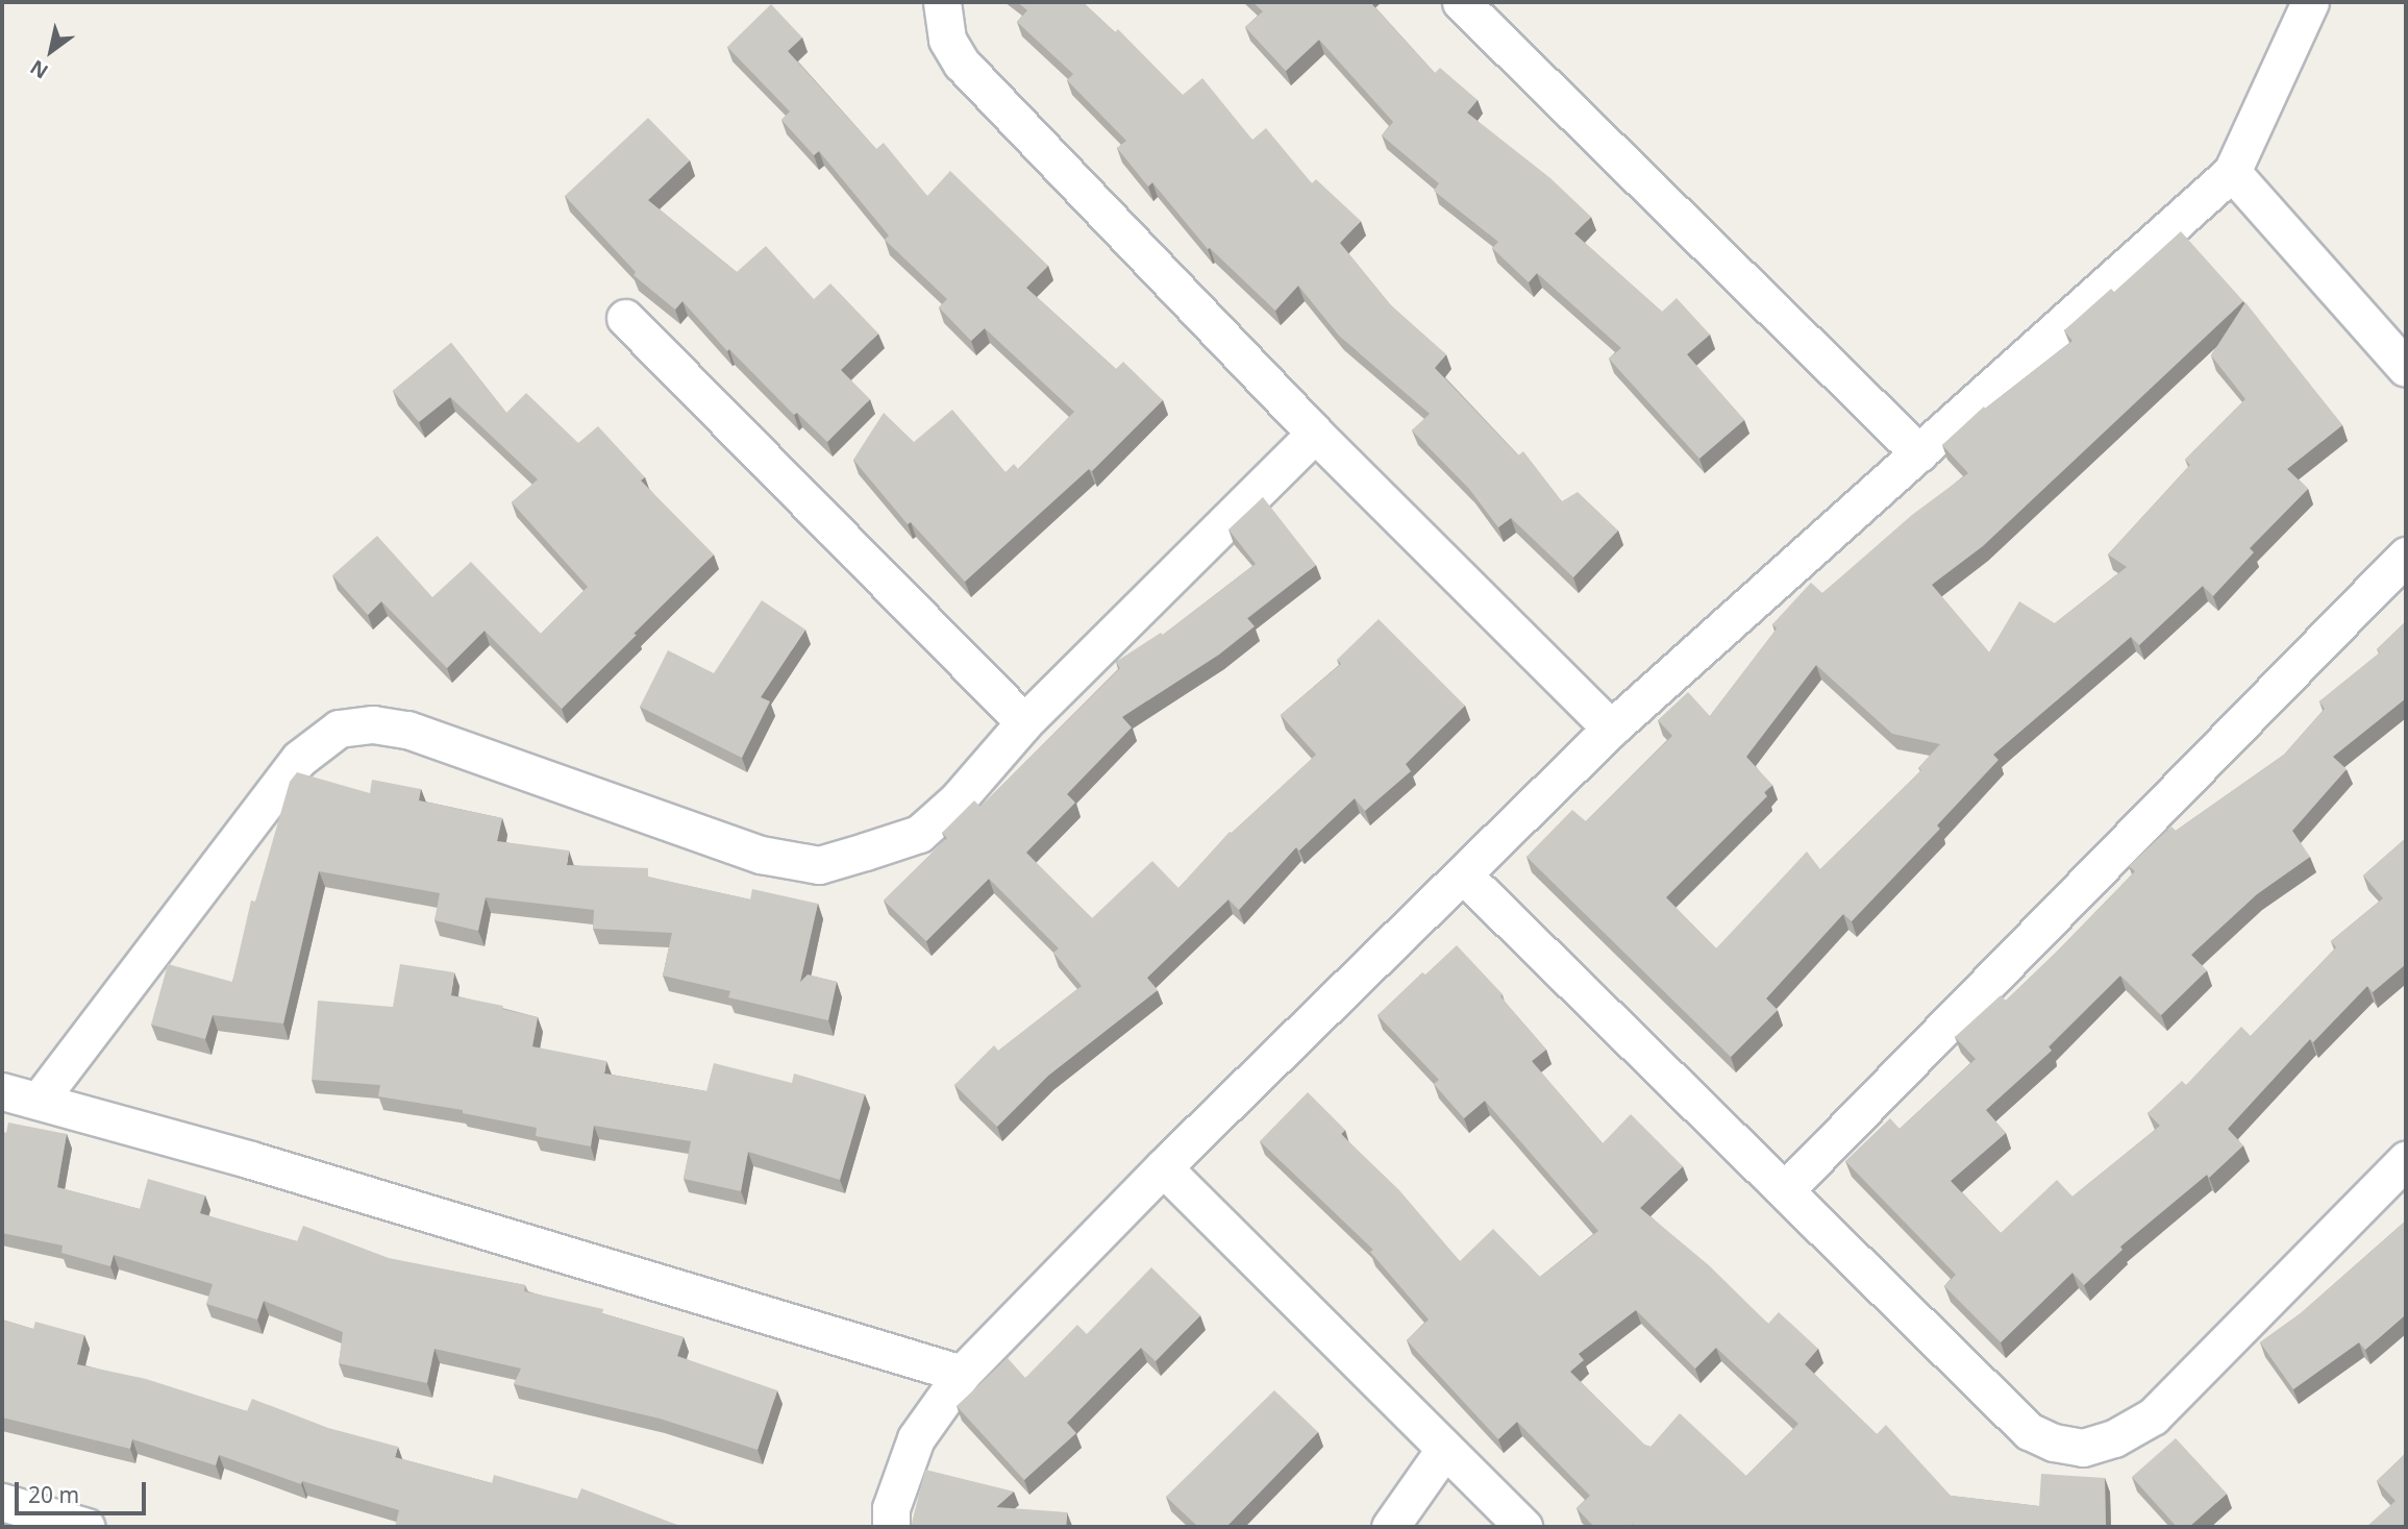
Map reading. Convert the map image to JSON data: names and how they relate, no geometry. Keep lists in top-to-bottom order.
{
  "scale_bar": "20 m",
  "north": "bottom left"
}
